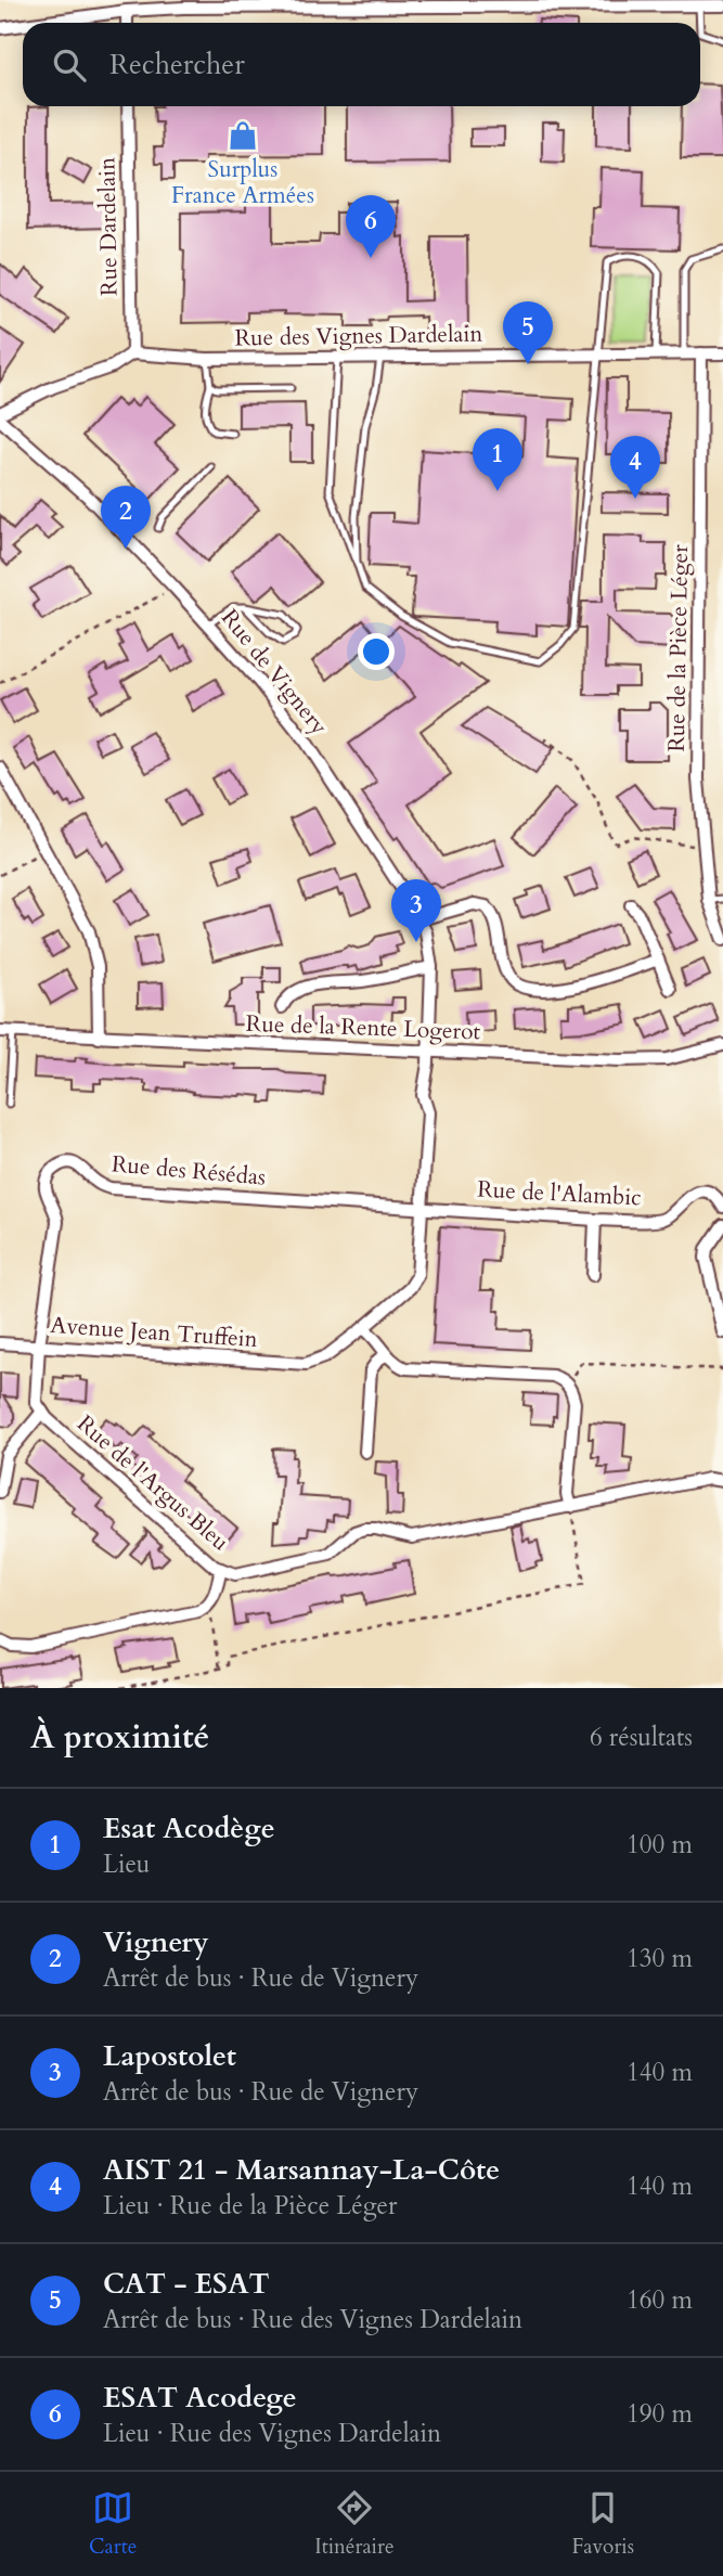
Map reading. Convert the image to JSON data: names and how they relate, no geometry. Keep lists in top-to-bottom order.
{
  "streets": {
    "street": [
      "Rue Dardelain",
      "Rue des Vignes Dardelain",
      "Rue de la Pièce Léger",
      "Rue de Vignery",
      "Rue de la Rente Logerot",
      "Rue des Résédas",
      "Rue de l'Alambic",
      "Avenue Jean Truffein",
      "Rue de l'Argus Bleu"
    ]
  },
  "crossings": [
    ["Rue Dardelain", "Rue des Vignes Dardelain"],
    ["Rue des Vignes Dardelain", "Rue de la Pièce Léger"],
    ["Rue de Vignery", "Rue de la Rente Logerot"],
    ["Rue de Vignery", "Rue des Résédas"],
    ["Rue de Vignery", "Rue de l'Alambic"],
    ["Rue de Vignery", "Avenue Jean Truffein"],
    ["Rue des Résédas", "Rue de l'Alambic"],
    ["Rue des Résédas", "Avenue Jean Truffein"]
  ],
  "places": {
    "shop": ["Surplus France Armées"]
  },
  "page": {
    "search": "Rechercher",
    "pins": [
      "6",
      "5",
      "1",
      "4",
      "2",
      "3"
    ],
    "heading": ["À proximité", "6 résultats"],
    "list": [
      {
        "mark": "1",
        "name": "Esat Acodège",
        "note": "Lieu",
        "value": "100 m"
      },
      {
        "mark": "2",
        "name": "Vignery",
        "note": "Arrêt de bus · Rue de Vignery",
        "value": "130 m"
      },
      {
        "mark": "3",
        "name": "Lapostolet",
        "note": "Arrêt de bus · Rue de Vignery",
        "value": "140 m"
      },
      {
        "mark": "4",
        "name": "AIST 21 - Marsannay-La-Côte",
        "note": "Lieu · Rue de la Pièce Léger",
        "value": "140 m"
      },
      {
        "mark": "5",
        "name": "CAT - ESAT",
        "note": "Arrêt de bus · Rue des Vignes Dardelain",
        "value": "160 m"
      },
      {
        "mark": "6",
        "name": "ESAT Acodege",
        "note": "Lieu · Rue des Vignes Dardelain",
        "value": "190 m"
      }
    ],
    "nav": ["Carte", "Itinéraire", "Favoris"]
  }
}
